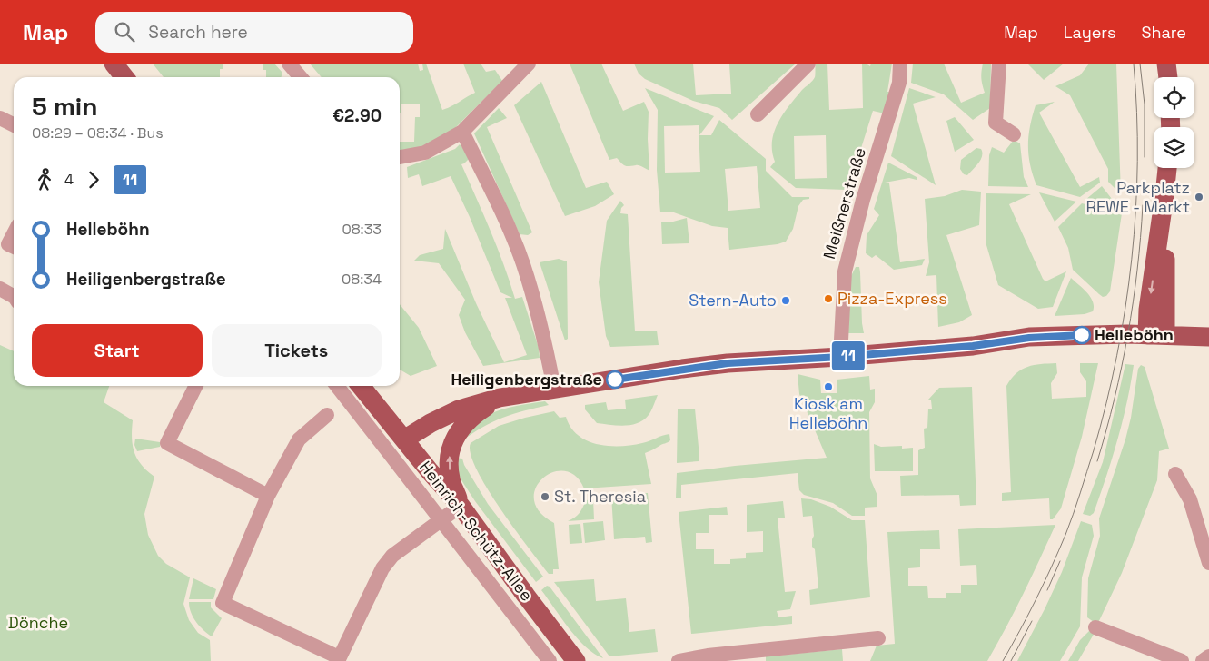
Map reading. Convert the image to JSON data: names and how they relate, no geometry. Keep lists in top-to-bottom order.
{
  "streets": {
    "main road": ["Heinrich-Schütz-Allee"],
    "street": ["Meißnerstraße"]
  },
  "parks": ["Dönche"],
  "places": [
    "Parkplatz REWE - Markt",
    "Pizza-Express",
    "Stern-Auto",
    "Helleböhn",
    "Heiligenbergstraße",
    "Kiosk am Helleböhn",
    "St. Theresia"
  ],
  "lines": ["bus line 11"],
  "page": {
    "header": "Map",
    "search": "Search here",
    "nav": ["Map", "Layers", "Share"],
    "on_map": "11",
    "heading": ["5 min", "08:29 – 08:34 · Bus", "€2.90"],
    "legs": ["4", "11"],
    "list": [
      {
        "name": "Helleböhn",
        "value": "08:33"
      },
      {
        "name": "Heiligenbergstraße",
        "value": "08:34"
      }
    ],
    "buttons": ["Start", "Tickets"]
  }
}
